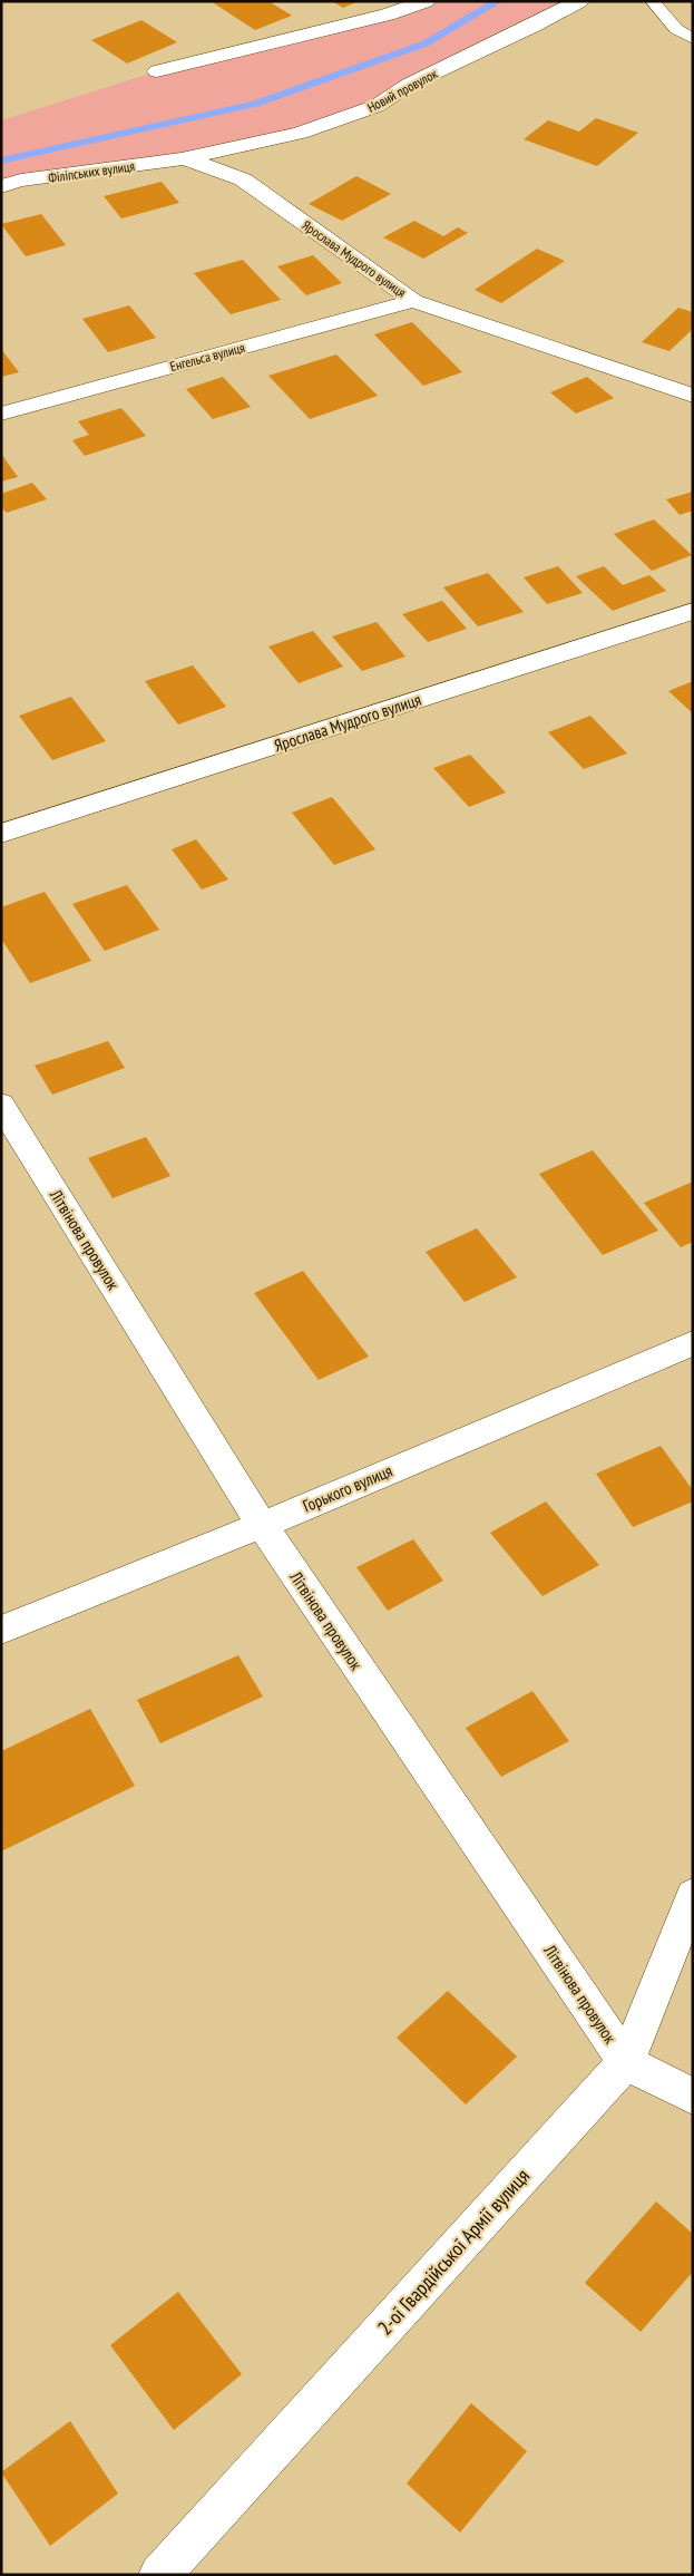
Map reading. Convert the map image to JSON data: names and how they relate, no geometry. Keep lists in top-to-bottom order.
{
  "streets": {
    "street": [
      "Новий провулок",
      "Філіпських вулиця",
      "Ярослава Мудрого вулиця",
      "Енгельса вулиця",
      "Літвінова провулок",
      "Горького вулиця",
      "2-ої Гвардійської Армії вулиця"
    ]
  },
  "crossings": [
    ["Новий провулок", "Філіпських вулиця"],
    ["Новий провулок", "Ярослава Мудрого вулиця"],
    ["Філіпських вулиця", "Ярослава Мудрого вулиця"],
    ["Ярослава Мудрого вулиця", "Енгельса вулиця"],
    ["Літвінова провулок", "Горького вулиця"],
    ["Літвінова провулок", "2-ої Гвардійської Армії вулиця"]
  ]
}
